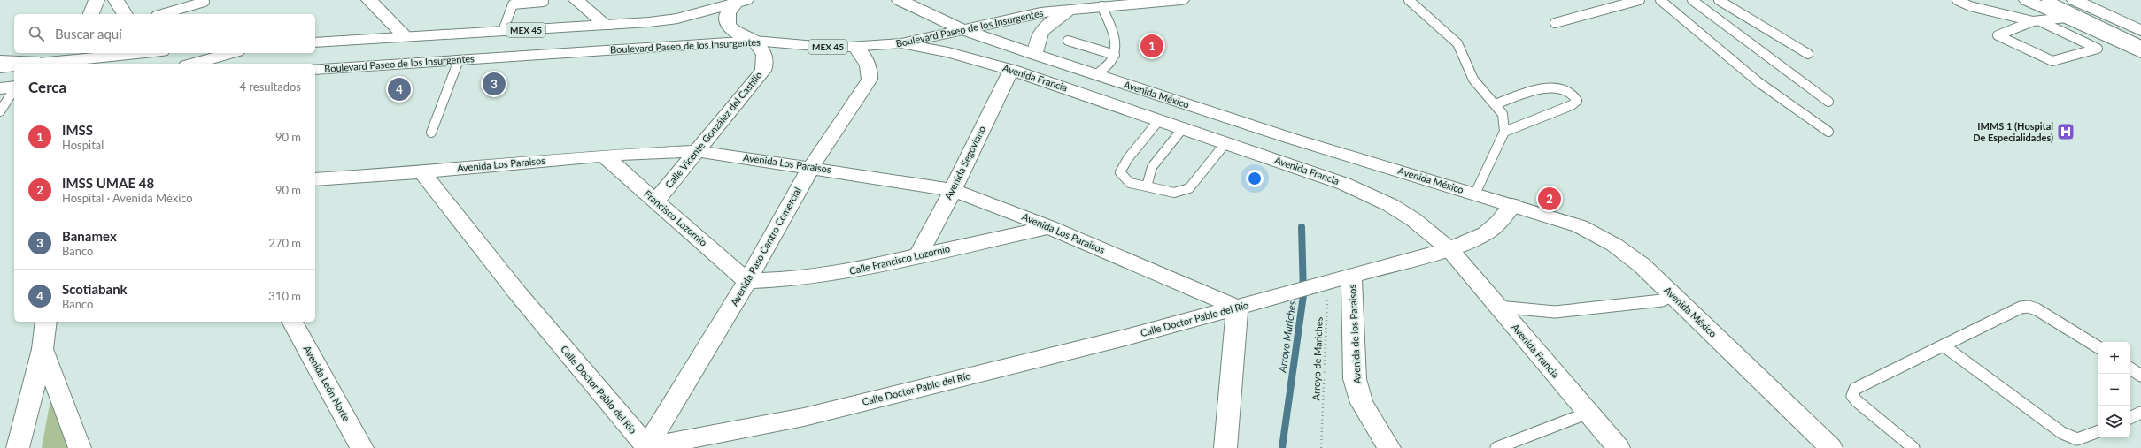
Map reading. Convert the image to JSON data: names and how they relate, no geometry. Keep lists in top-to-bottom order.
{
  "streets": {
    "street": [
      "Boulevard Paseo de los Insurgentes",
      "MEX 45",
      "Avenida Francia",
      "Avenida México",
      "Calle Vicente González del Castillo",
      "Avenida Segoviano",
      "Avenida Los Paraisos",
      "Francisco Lozornio",
      "Avenida Paso Centro Comercial",
      "Calle Francisco Lozornio",
      "Calle Doctor Pablo del Río",
      "Avenida de los Paraisos",
      "Avenida León Norte"
    ],
    "path": ["Arroyo de Mariches"]
  },
  "crossings": [
    ["Boulevard Paseo de los Insurgentes", "Avenida Francia"],
    ["Boulevard Paseo de los Insurgentes", "Avenida México"],
    ["Boulevard Paseo de los Insurgentes", "Calle Vicente González del Castillo"],
    ["Boulevard Paseo de los Insurgentes", "Avenida Paso Centro Comercial"],
    ["Avenida Francia", "Avenida Segoviano"],
    ["Avenida Francia", "Calle Doctor Pablo del Río"],
    ["Avenida México", "Calle Doctor Pablo del Río"],
    ["Calle Vicente González del Castillo", "Avenida Los Paraisos"],
    ["Calle Vicente González del Castillo", "Francisco Lozornio"],
    ["Avenida Segoviano", "Avenida Los Paraisos"],
    ["Avenida Segoviano", "Calle Francisco Lozornio"],
    ["Avenida Los Paraisos", "Francisco Lozornio"],
    ["Avenida Los Paraisos", "Avenida Paso Centro Comercial"],
    ["Avenida Los Paraisos", "Calle Francisco Lozornio"],
    ["Avenida Los Paraisos", "Calle Doctor Pablo del Río"],
    ["Francisco Lozornio", "Avenida Paso Centro Comercial"],
    ["Francisco Lozornio", "Calle Francisco Lozornio"],
    ["Avenida Paso Centro Comercial", "Calle Francisco Lozornio"],
    ["Avenida Paso Centro Comercial", "Calle Doctor Pablo del Río"],
    ["Calle Doctor Pablo del Río", "Avenida de los Paraisos"],
    ["Calle Doctor Pablo del Río", "Arroyo de Mariches"],
    ["Avenida de los Paraisos", "Arroyo de Mariches"]
  ],
  "water": ["Arroyo Mariches"],
  "places": {
    "hospital": ["IMMS 1 (Hospital De Especialidades)"]
  },
  "page": {
    "search": "Buscar aquí",
    "pins": [
      "1",
      "3",
      "4",
      "2"
    ],
    "heading": ["Cerca", "4 resultados"],
    "list": [
      {
        "mark": "1",
        "name": "IMSS",
        "note": "Hospital",
        "value": "90 m"
      },
      {
        "mark": "2",
        "name": "IMSS UMAE 48",
        "note": "Hospital · Avenida México",
        "value": "90 m"
      },
      {
        "mark": "3",
        "name": "Banamex",
        "note": "Banco",
        "value": "270 m"
      },
      {
        "mark": "4",
        "name": "Scotiabank",
        "note": "Banco",
        "value": "310 m"
      }
    ],
    "map_buttons": ["+", "−"]
  }
}
